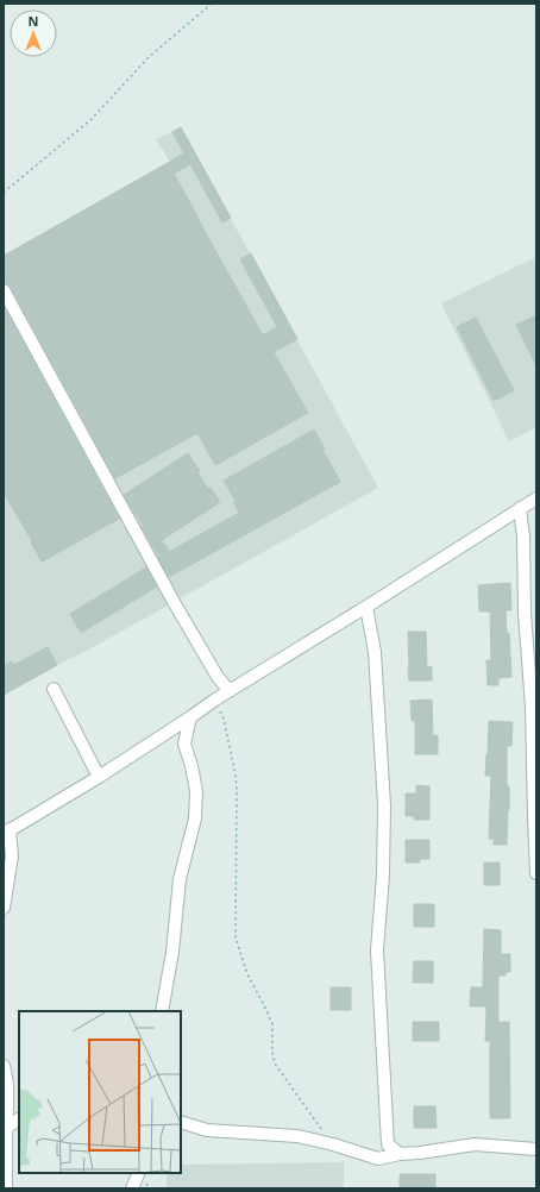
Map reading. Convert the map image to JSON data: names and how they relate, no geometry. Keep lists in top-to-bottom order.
{
  "north": "top"
}
